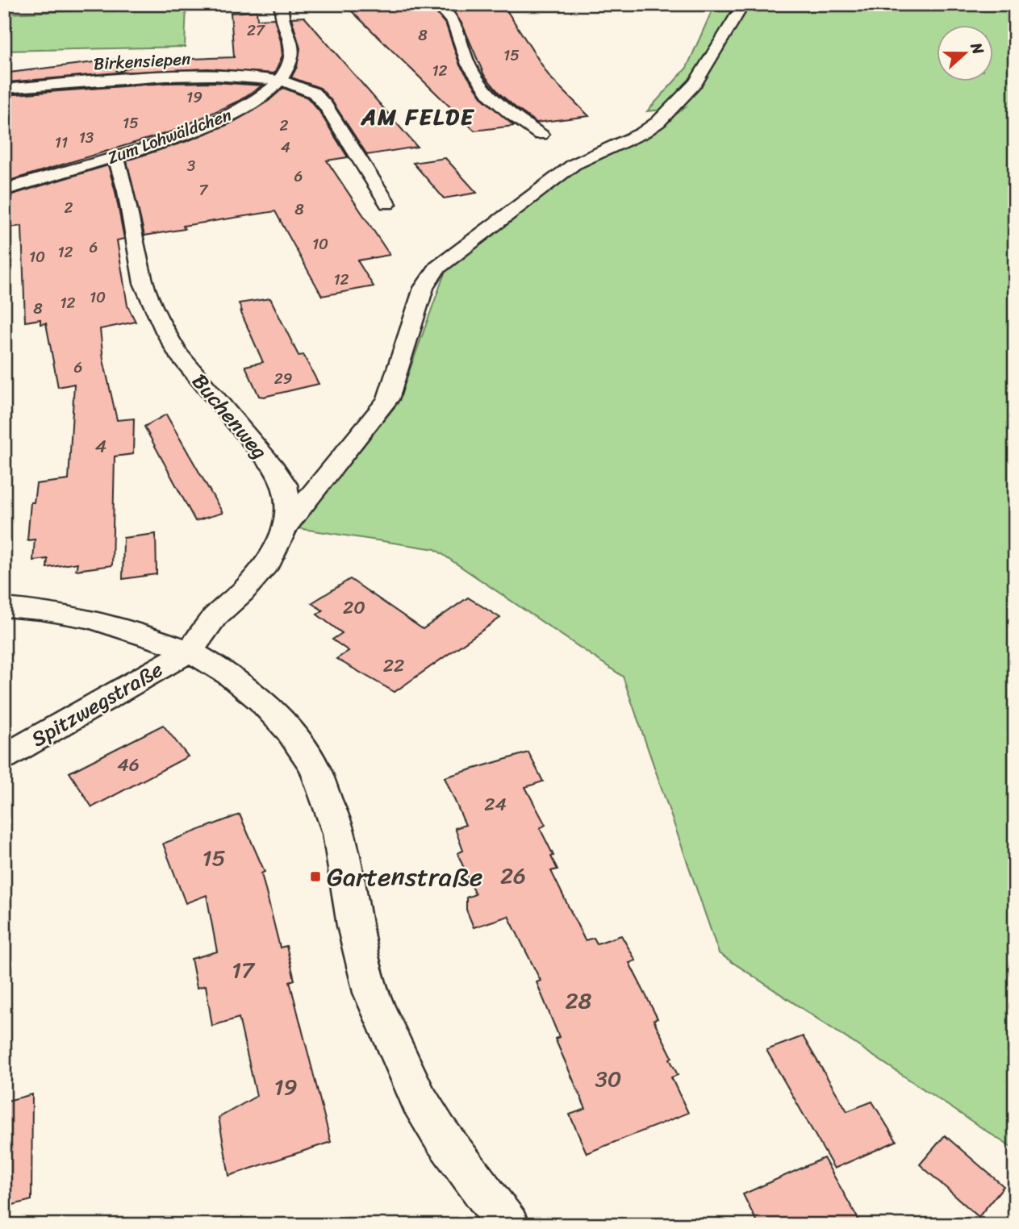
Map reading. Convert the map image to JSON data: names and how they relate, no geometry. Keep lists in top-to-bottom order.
{
  "streets": {
    "street": [
      "Birkensiepen",
      "Zum Lohwäldchen",
      "Buchenweg",
      "Spitzwegstraße"
    ]
  },
  "crossings": [
    ["Birkensiepen", "Zum Lohwäldchen"],
    ["Zum Lohwäldchen", "Buchenweg"],
    ["Buchenweg", "Spitzwegstraße"]
  ],
  "districts": ["AM FELDE"],
  "places": {
    "transit": ["Gartenstraße"]
  },
  "house_numbers": [
    "27",
    "8",
    "15",
    "12",
    "19",
    "15",
    "2",
    "13",
    "11",
    "4",
    "3",
    "6",
    "7",
    "2",
    "8",
    "10",
    "6",
    "12",
    "10",
    "12",
    "10",
    "12",
    "8",
    "6",
    "29",
    "4",
    "20",
    "22",
    "46",
    "24",
    "15",
    "26",
    "17",
    "28",
    "30",
    "19"
  ],
  "north": "right"
}
